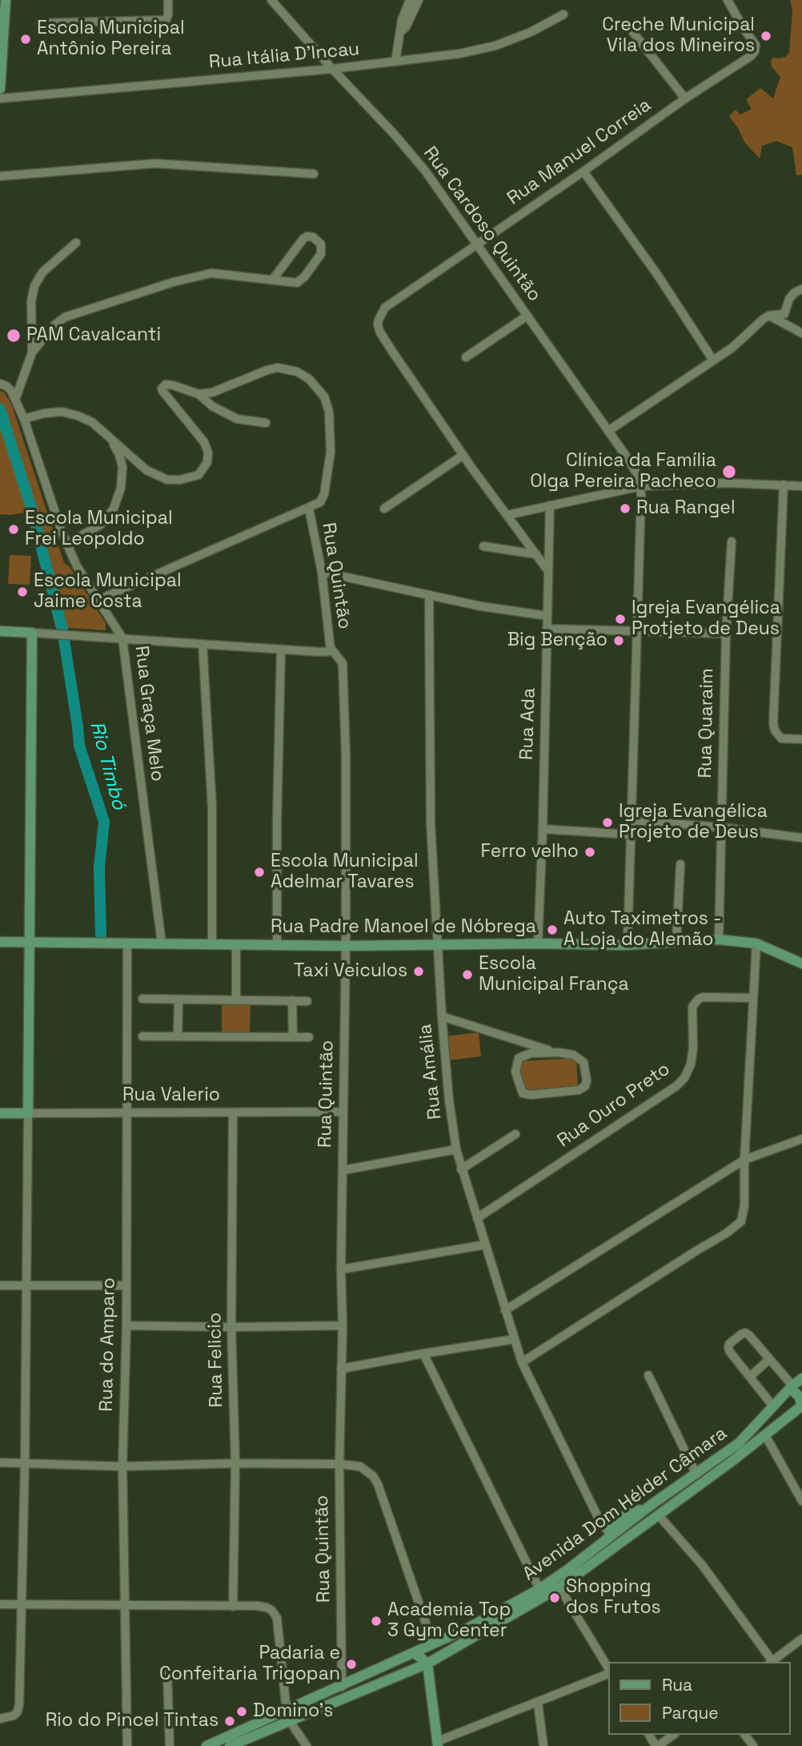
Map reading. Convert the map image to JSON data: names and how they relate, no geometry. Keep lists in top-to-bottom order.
{
  "streets": {
    "main road": ["Rua Padre Manoel de Nóbrega", "Rua Valerio", "Avenida Dom Hélder Câmara"],
    "street": [
      "Rua Itália D'Incau",
      "Rua Manuel Correia",
      "Rua Cardoso Quintão",
      "Rua Quintão",
      "Rua Graça Melo",
      "Rua Quaraim",
      "Rua Ada",
      "Rua Amália",
      "Rua Ouro Preto",
      "Rua do Amparo",
      "Rua Felicio"
    ]
  },
  "crossings": [
    ["Rua Itália D'Incau", "Rua Cardoso Quintão"],
    ["Rua Manuel Correia", "Rua Cardoso Quintão"],
    ["Rua Quintão", "Rua Padre Manoel de Nóbrega"],
    ["Rua Quintão", "Rua Valerio"],
    ["Rua Quintão", "Avenida Dom Hélder Câmara"],
    ["Rua Graça Melo", "Rua Padre Manoel de Nóbrega"],
    ["Rua Quaraim", "Rua Padre Manoel de Nóbrega"],
    ["Rua Ada", "Rua Padre Manoel de Nóbrega"],
    ["Rua Padre Manoel de Nóbrega", "Rua Amália"],
    ["Rua Padre Manoel de Nóbrega", "Rua do Amparo"],
    ["Rua Amália", "Rua Ouro Preto"],
    ["Rua Amália", "Avenida Dom Hélder Câmara"],
    ["Rua Valerio", "Rua do Amparo"],
    ["Rua Valerio", "Rua Felicio"]
  ],
  "water": ["Rio Timbó"],
  "places": [
    "Creche Municipal Vila dos Mineiros",
    "Escola Municipal Antônio Pereira",
    "PAM Cavalcanti",
    "Clínica da Família Olga Pereira Pacheco",
    "Rua Rangel",
    "Escola Municipal Frei Leopoldo",
    "Escola Municipal Jaime Costa",
    "Igreja Evangélica Protjeto de Deus",
    "Big Benção",
    "Igreja Evangélica Projeto de Deus",
    "Ferro velho",
    "Escola Municipal Adelmar Tavares",
    "Auto Taximetros - A Loja do Alemão",
    "Taxi Veiculos",
    "Escola Municipal França",
    "Shopping dos Frutos",
    "Academia Top 3 Gym Center",
    "Padaria e Confeitaria Trigopan",
    "Domino's",
    "Rio do Pincel Tintas"
  ],
  "legend": ["Rua", "Parque"]
}
